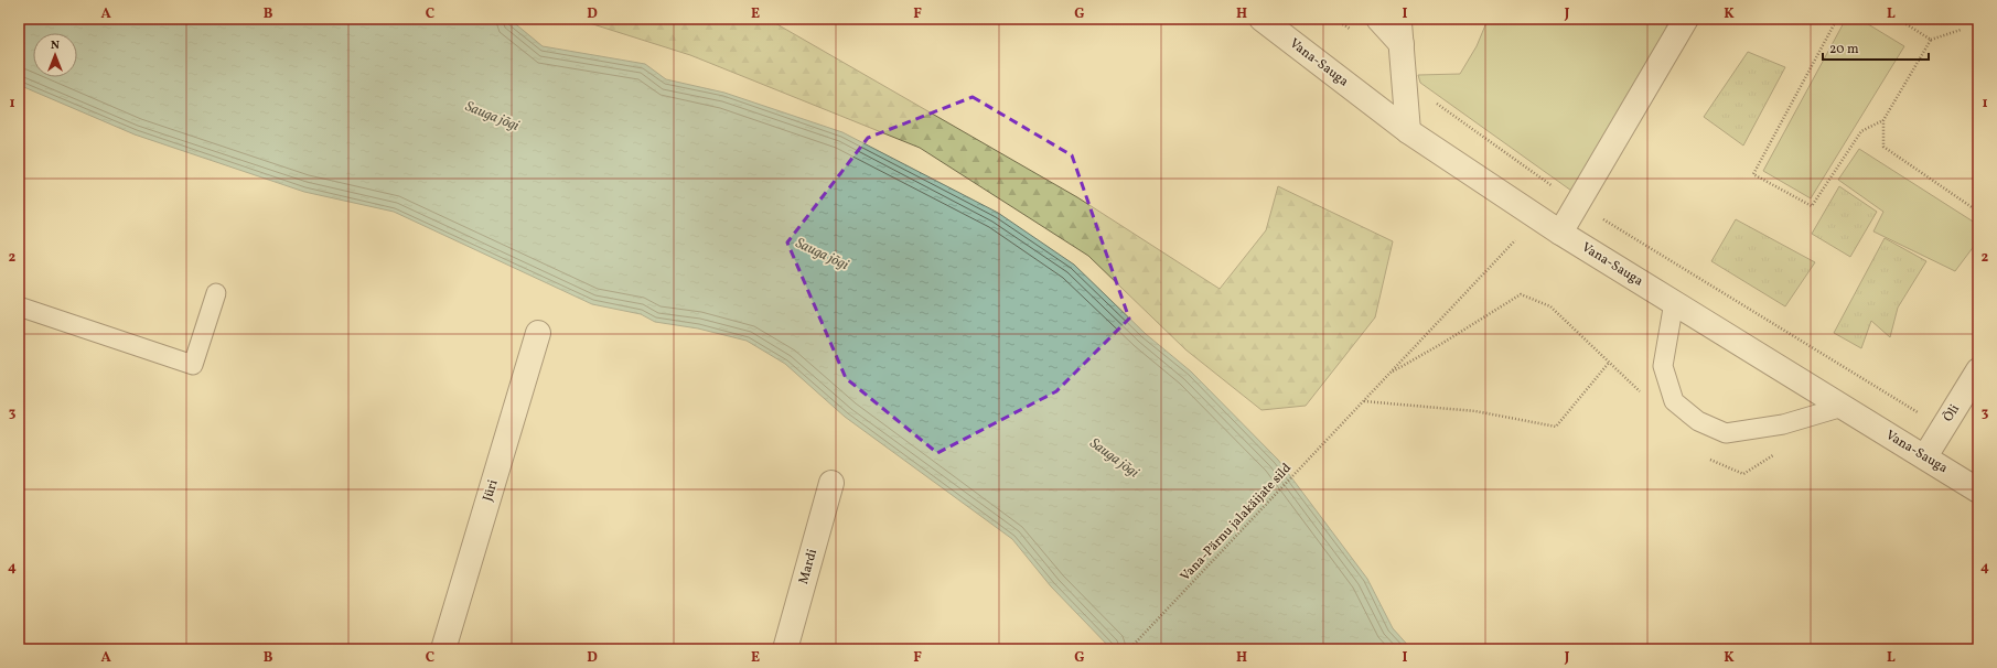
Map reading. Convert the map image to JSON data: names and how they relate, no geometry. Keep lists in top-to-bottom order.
{
  "streets": {
    "street": [
      "Vana-Sauga",
      "Õli",
      "Jüri",
      "Mardi"
    ],
    "path": ["Vana-Pärnu jalakäijate sild"]
  },
  "crossings": [
    ["Vana-Sauga", "Õli"]
  ],
  "water": ["Sauga jõgi"],
  "scale_bar": "20 m",
  "north": "top",
  "grid": {
    "columns": [
      "A",
      "B",
      "C",
      "D",
      "E",
      "F",
      "G",
      "H",
      "I",
      "J",
      "K",
      "L"
    ],
    "rows": [
      "1",
      "2",
      "3",
      "4"
    ]
  }
}
